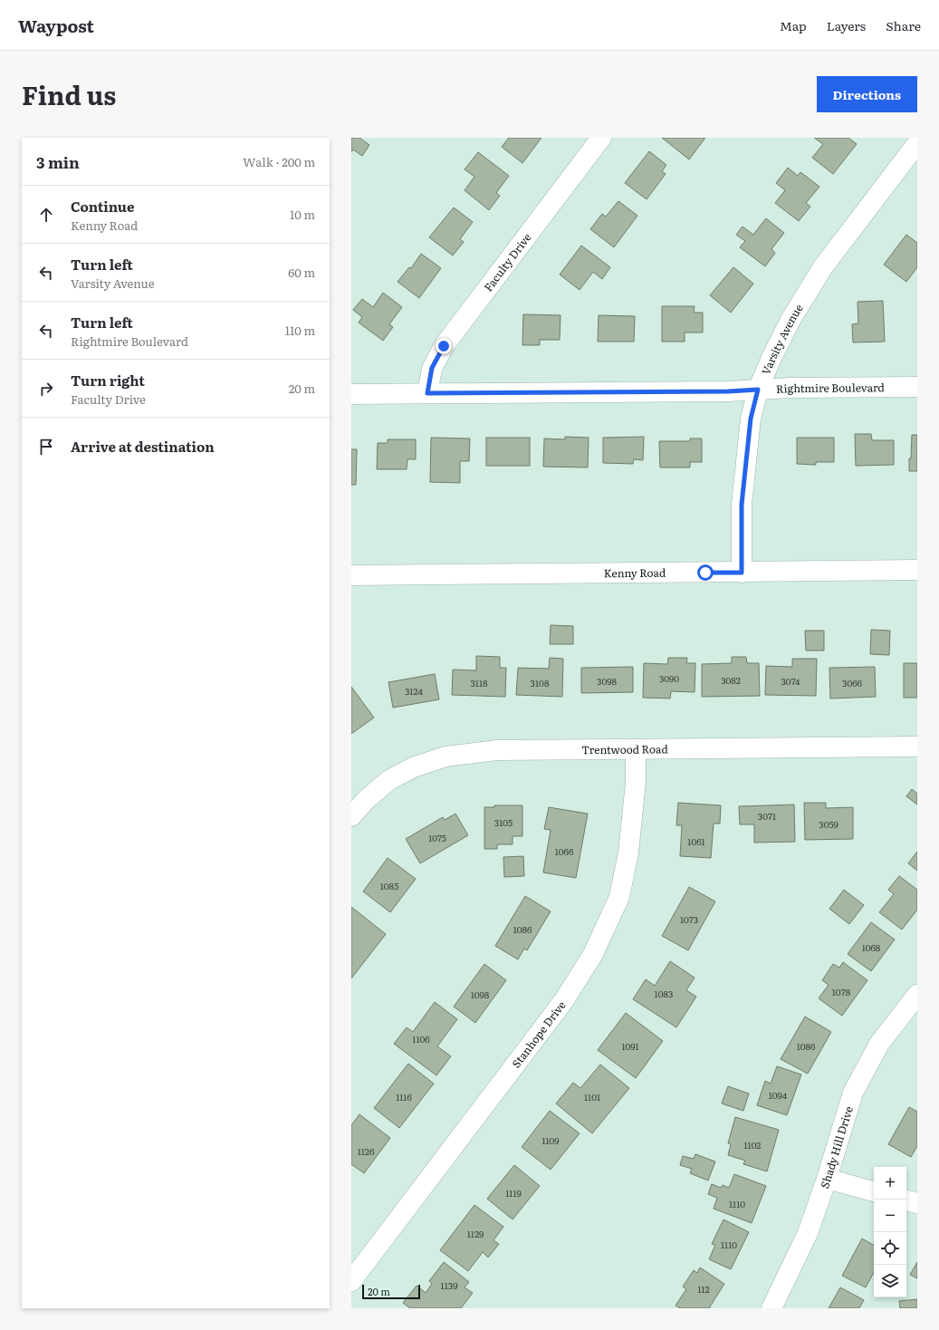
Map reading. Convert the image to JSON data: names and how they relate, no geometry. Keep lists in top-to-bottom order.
{
  "streets": {
    "street": [
      "Faculty Drive",
      "Varsity Avenue",
      "Rightmire Boulevard",
      "Kenny Road",
      "Trentwood Road",
      "Stanhope Drive",
      "Shady Hill Drive"
    ]
  },
  "crossings": [
    ["Faculty Drive", "Rightmire Boulevard"],
    ["Varsity Avenue", "Rightmire Boulevard"],
    ["Varsity Avenue", "Kenny Road"],
    ["Trentwood Road", "Stanhope Drive"]
  ],
  "house_numbers": [
    "3090",
    "3082",
    "3098",
    "3074",
    "3118",
    "3108",
    "3066",
    "3124",
    "3071",
    "3105",
    "3059",
    "1075",
    "1061",
    "1066",
    "1085",
    "1073",
    "1086",
    "1068",
    "1078",
    "1083",
    "1098",
    "1106",
    "1091",
    "1086",
    "1094",
    "1116",
    "1101",
    "1109",
    "1102",
    "1126",
    "1119",
    "1110",
    "1129",
    "1110",
    "1139",
    "112"
  ],
  "scale_bar": "20 m",
  "page": {
    "header": "Waypost",
    "nav": ["Map", "Layers", "Share"],
    "title": "Find us",
    "buttons": "Directions",
    "heading": ["3 min", "Walk · 200 m"],
    "list": [
      ["Continue", "Kenny Road", "10 m"],
      ["Turn left", "Varsity Avenue", "60 m"],
      ["Turn left", "Rightmire Boulevard", "110 m"],
      ["Turn right", "Faculty Drive", "20 m"],
      "Arrive at destination"
    ],
    "map_buttons": ["+", "−"],
    "scale": "20 m"
  }
}
